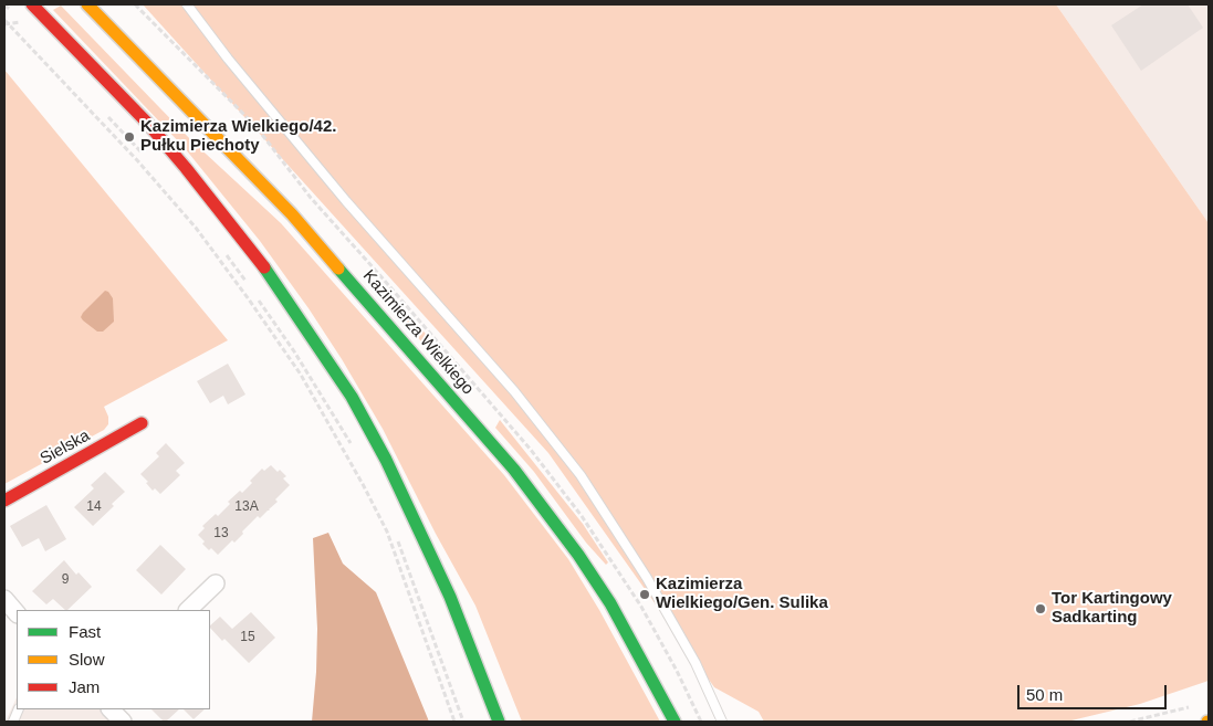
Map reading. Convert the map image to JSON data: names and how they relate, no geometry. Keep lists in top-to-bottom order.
{
  "streets": {
    "main road": ["Kazimierza Wielkiego", "Sielska"]
  },
  "places": ["Kazimierza Wielkiego/42. Pułku Piechoty", "Kazimierza Wielkiego/Gen. Sulika", "Tor Kartingowy Sadkarting"],
  "house_numbers": [
    "14",
    "13A",
    "13",
    "9",
    "15"
  ],
  "legend": ["Fast", "Slow", "Jam"],
  "scale_bar": "50 m"
}
